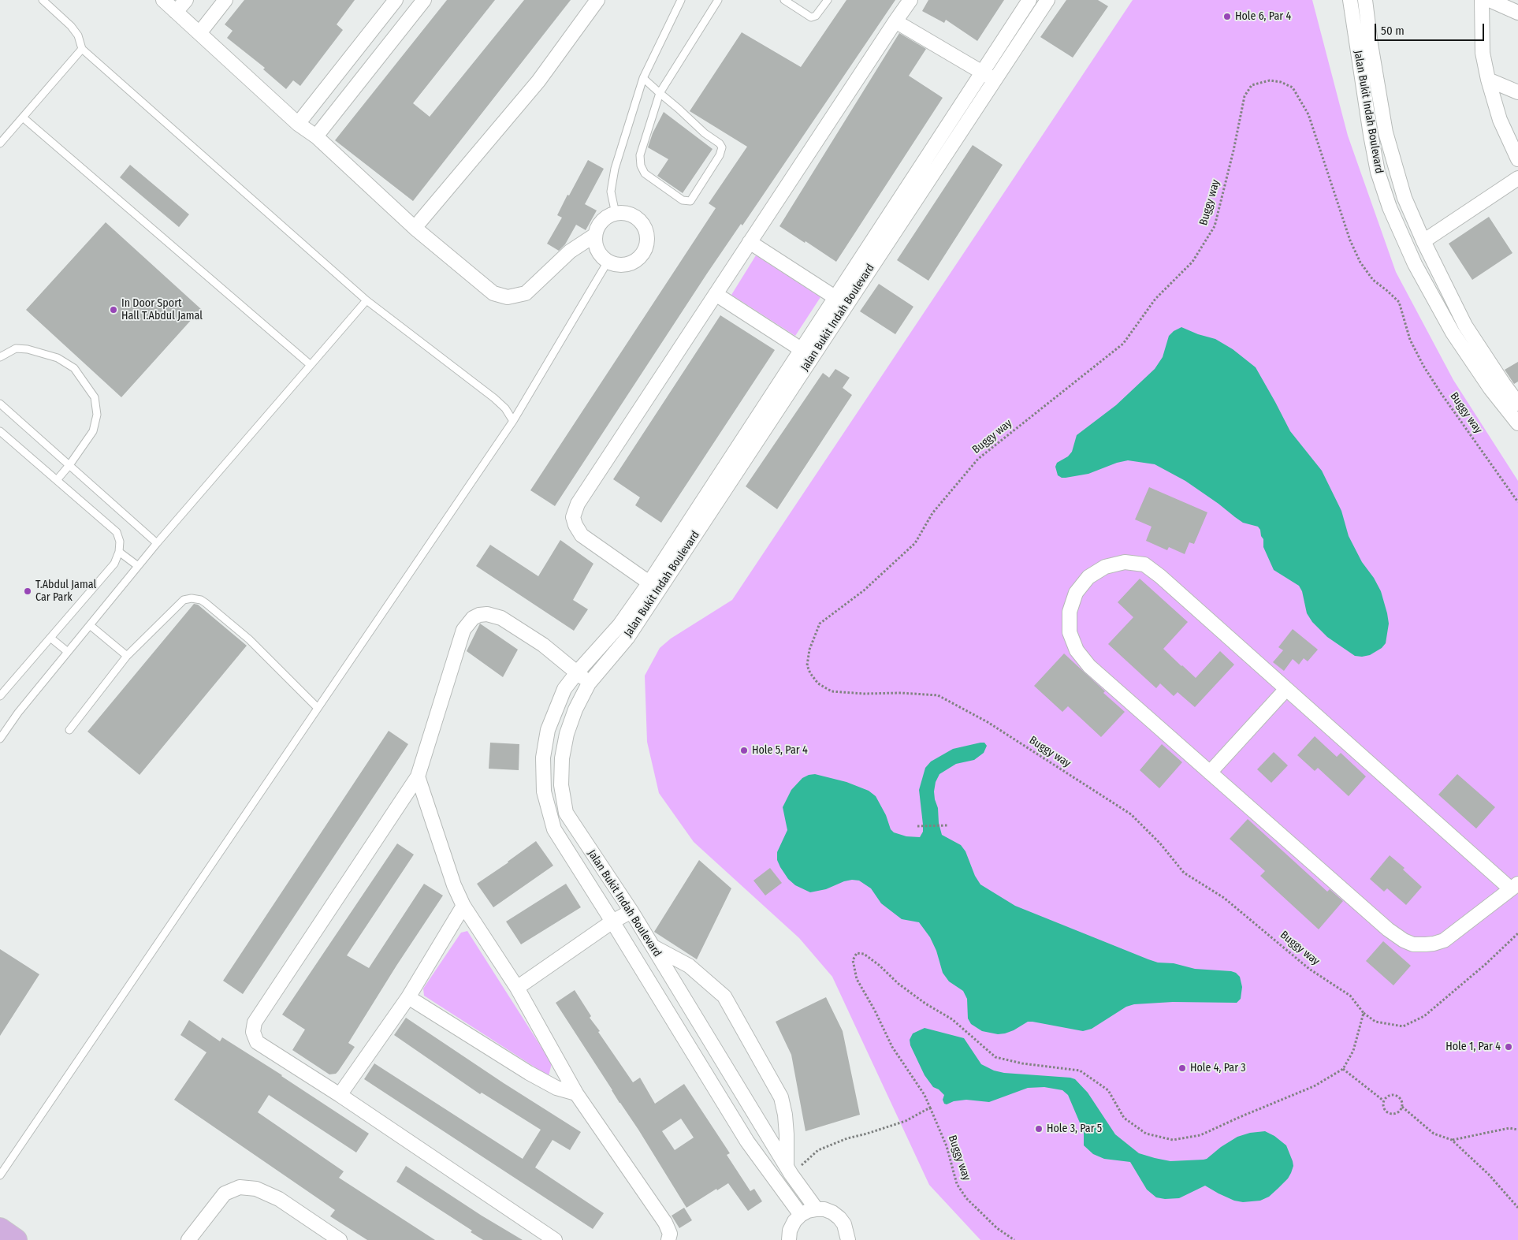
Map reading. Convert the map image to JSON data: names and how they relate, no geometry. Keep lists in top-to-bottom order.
{
  "streets": {
    "street": ["Jalan Bukit Indah Boulevard"],
    "path": ["Buggy way"]
  },
  "places": [
    "Hole 6, Par 4",
    "In Door Sport Hall T.Abdul Jamal",
    "T.Abdul Jamal Car Park",
    "Hole 5, Par 4",
    "Hole 1, Par 4",
    "Hole 4, Par 3",
    "Hole 3, Par 5"
  ],
  "scale_bar": "50 m"
}
